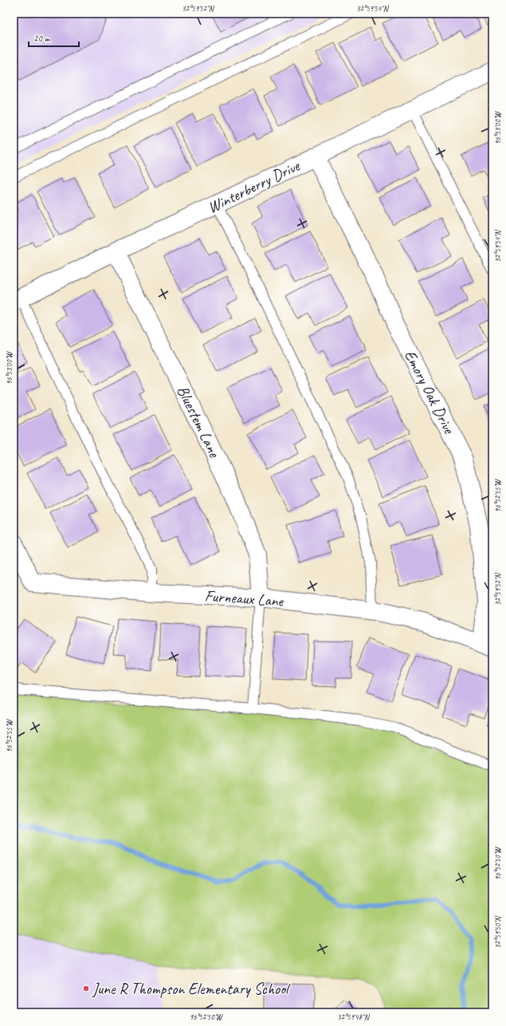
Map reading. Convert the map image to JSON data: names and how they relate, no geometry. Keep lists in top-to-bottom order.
{
  "streets": {
    "street": [
      "Winterberry Drive",
      "Emory Oak Drive",
      "Bluestem Lane",
      "Furneaux Lane"
    ]
  },
  "crossings": [
    ["Winterberry Drive", "Emory Oak Drive"],
    ["Winterberry Drive", "Bluestem Lane"],
    ["Emory Oak Drive", "Furneaux Lane"],
    ["Bluestem Lane", "Furneaux Lane"]
  ],
  "places": ["June R Thompson Elementary School"],
  "scale_bar": "20 m",
  "coordinates": [
    "32°59'52\"N",
    "32°59'54\"N",
    "96°53'00\"W",
    "96°52'55\"W",
    "96°52'50\"W",
    "32°59'50\"N",
    "32°59'48\"N"
  ]
}
